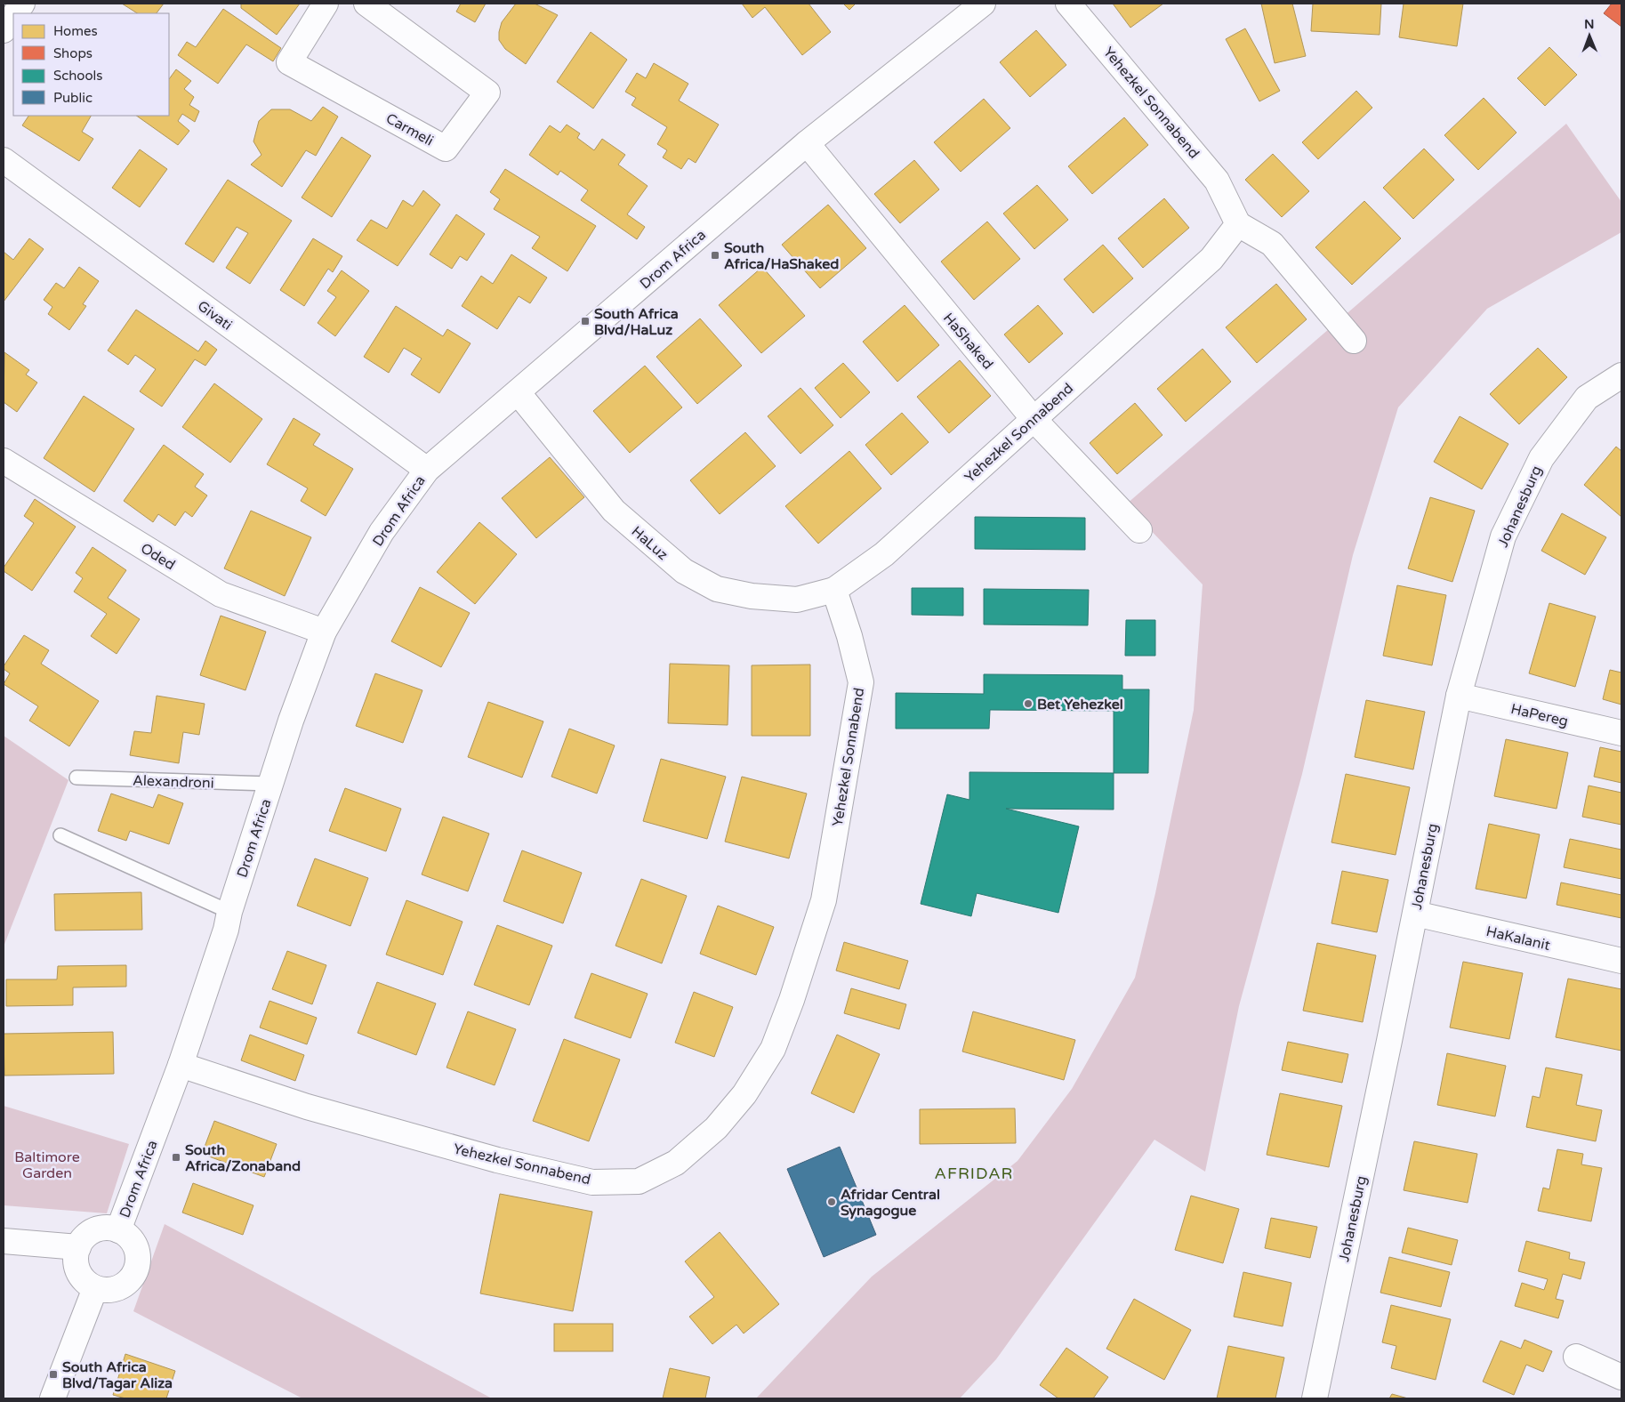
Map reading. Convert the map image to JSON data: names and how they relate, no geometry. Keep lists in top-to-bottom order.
{
  "streets": {
    "street": [
      "Yehezkel Sonnabend",
      "Carmeli",
      "Drom Africa",
      "Givati",
      "HaShaked",
      "Johanesburg",
      "HaLuz",
      "Oded",
      "HaPereg",
      "HaKalanit"
    ],
    "lane": ["Alexandroni"]
  },
  "crossings": [
    ["Yehezkel Sonnabend", "Drom Africa"],
    ["Yehezkel Sonnabend", "HaShaked"],
    ["Yehezkel Sonnabend", "HaLuz"],
    ["Drom Africa", "Givati"],
    ["Drom Africa", "HaShaked"],
    ["Drom Africa", "HaLuz"],
    ["Drom Africa", "Oded"],
    ["Drom Africa", "Alexandroni"],
    ["Johanesburg", "HaPereg"],
    ["Johanesburg", "HaKalanit"]
  ],
  "districts": ["AFRIDAR"],
  "parks": ["Baltimore Garden"],
  "places": {
    "transit": [
      "South Africa/HaShaked",
      "South Africa Blvd/HaLuz",
      "South Africa/Zonaband",
      "South Africa Blvd/Tagar Aliza"
    ],
    "other": ["Bet Yehezkel", "Afridar Central Synagogue"]
  },
  "legend": [
    "Homes",
    "Shops",
    "Schools",
    "Public"
  ],
  "north": "top"
}
